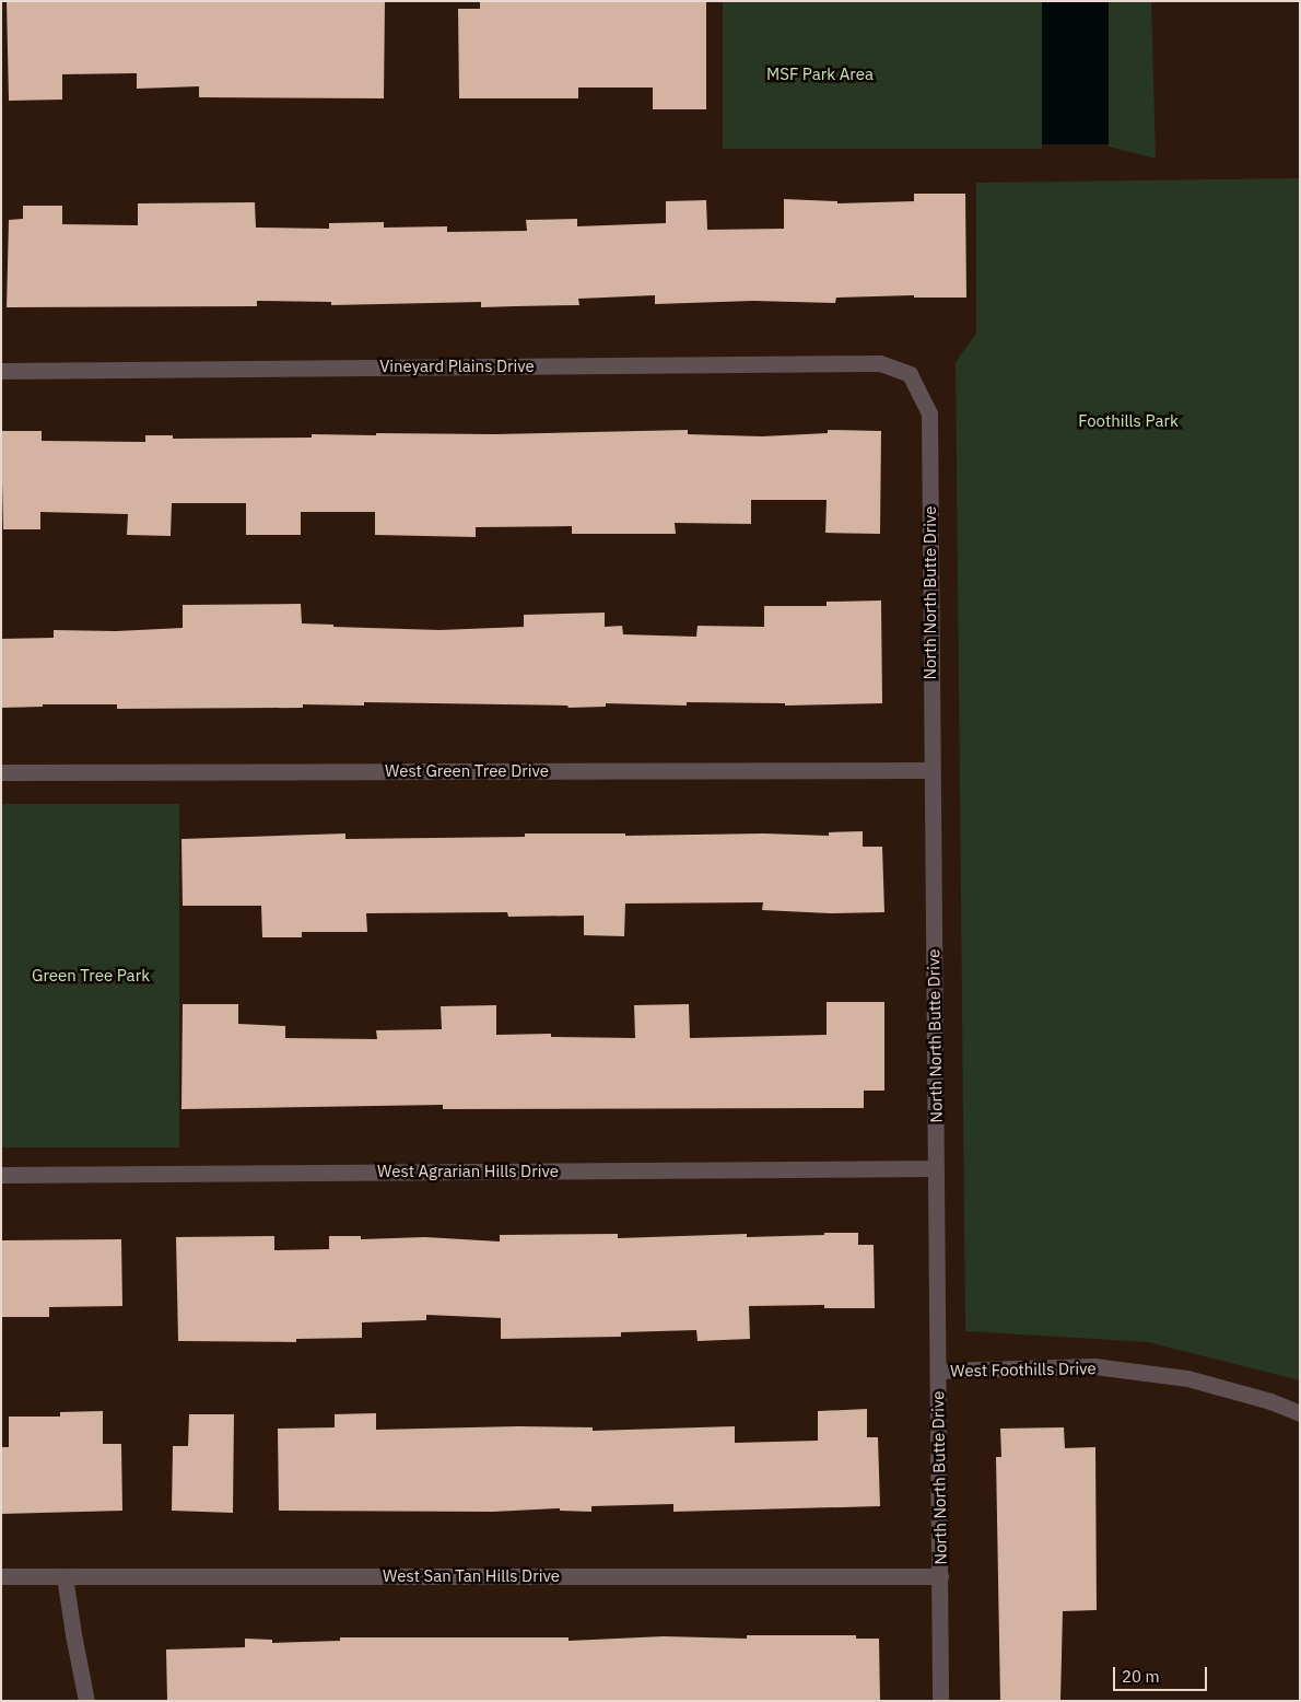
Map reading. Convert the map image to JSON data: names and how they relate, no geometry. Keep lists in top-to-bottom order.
{
  "streets": {
    "street": [
      "Vineyard Plains Drive",
      "North North Butte Drive",
      "West Green Tree Drive",
      "West Agrarian Hills Drive",
      "West Foothills Drive",
      "West San Tan Hills Drive"
    ]
  },
  "crossings": [
    ["Vineyard Plains Drive", "North North Butte Drive"],
    ["North North Butte Drive", "West Green Tree Drive"],
    ["North North Butte Drive", "West Agrarian Hills Drive"],
    ["North North Butte Drive", "West Foothills Drive"],
    ["North North Butte Drive", "West San Tan Hills Drive"]
  ],
  "parks": ["MSF Park Area", "Foothills Park", "Green Tree Park"],
  "scale_bar": "20 m"
}
